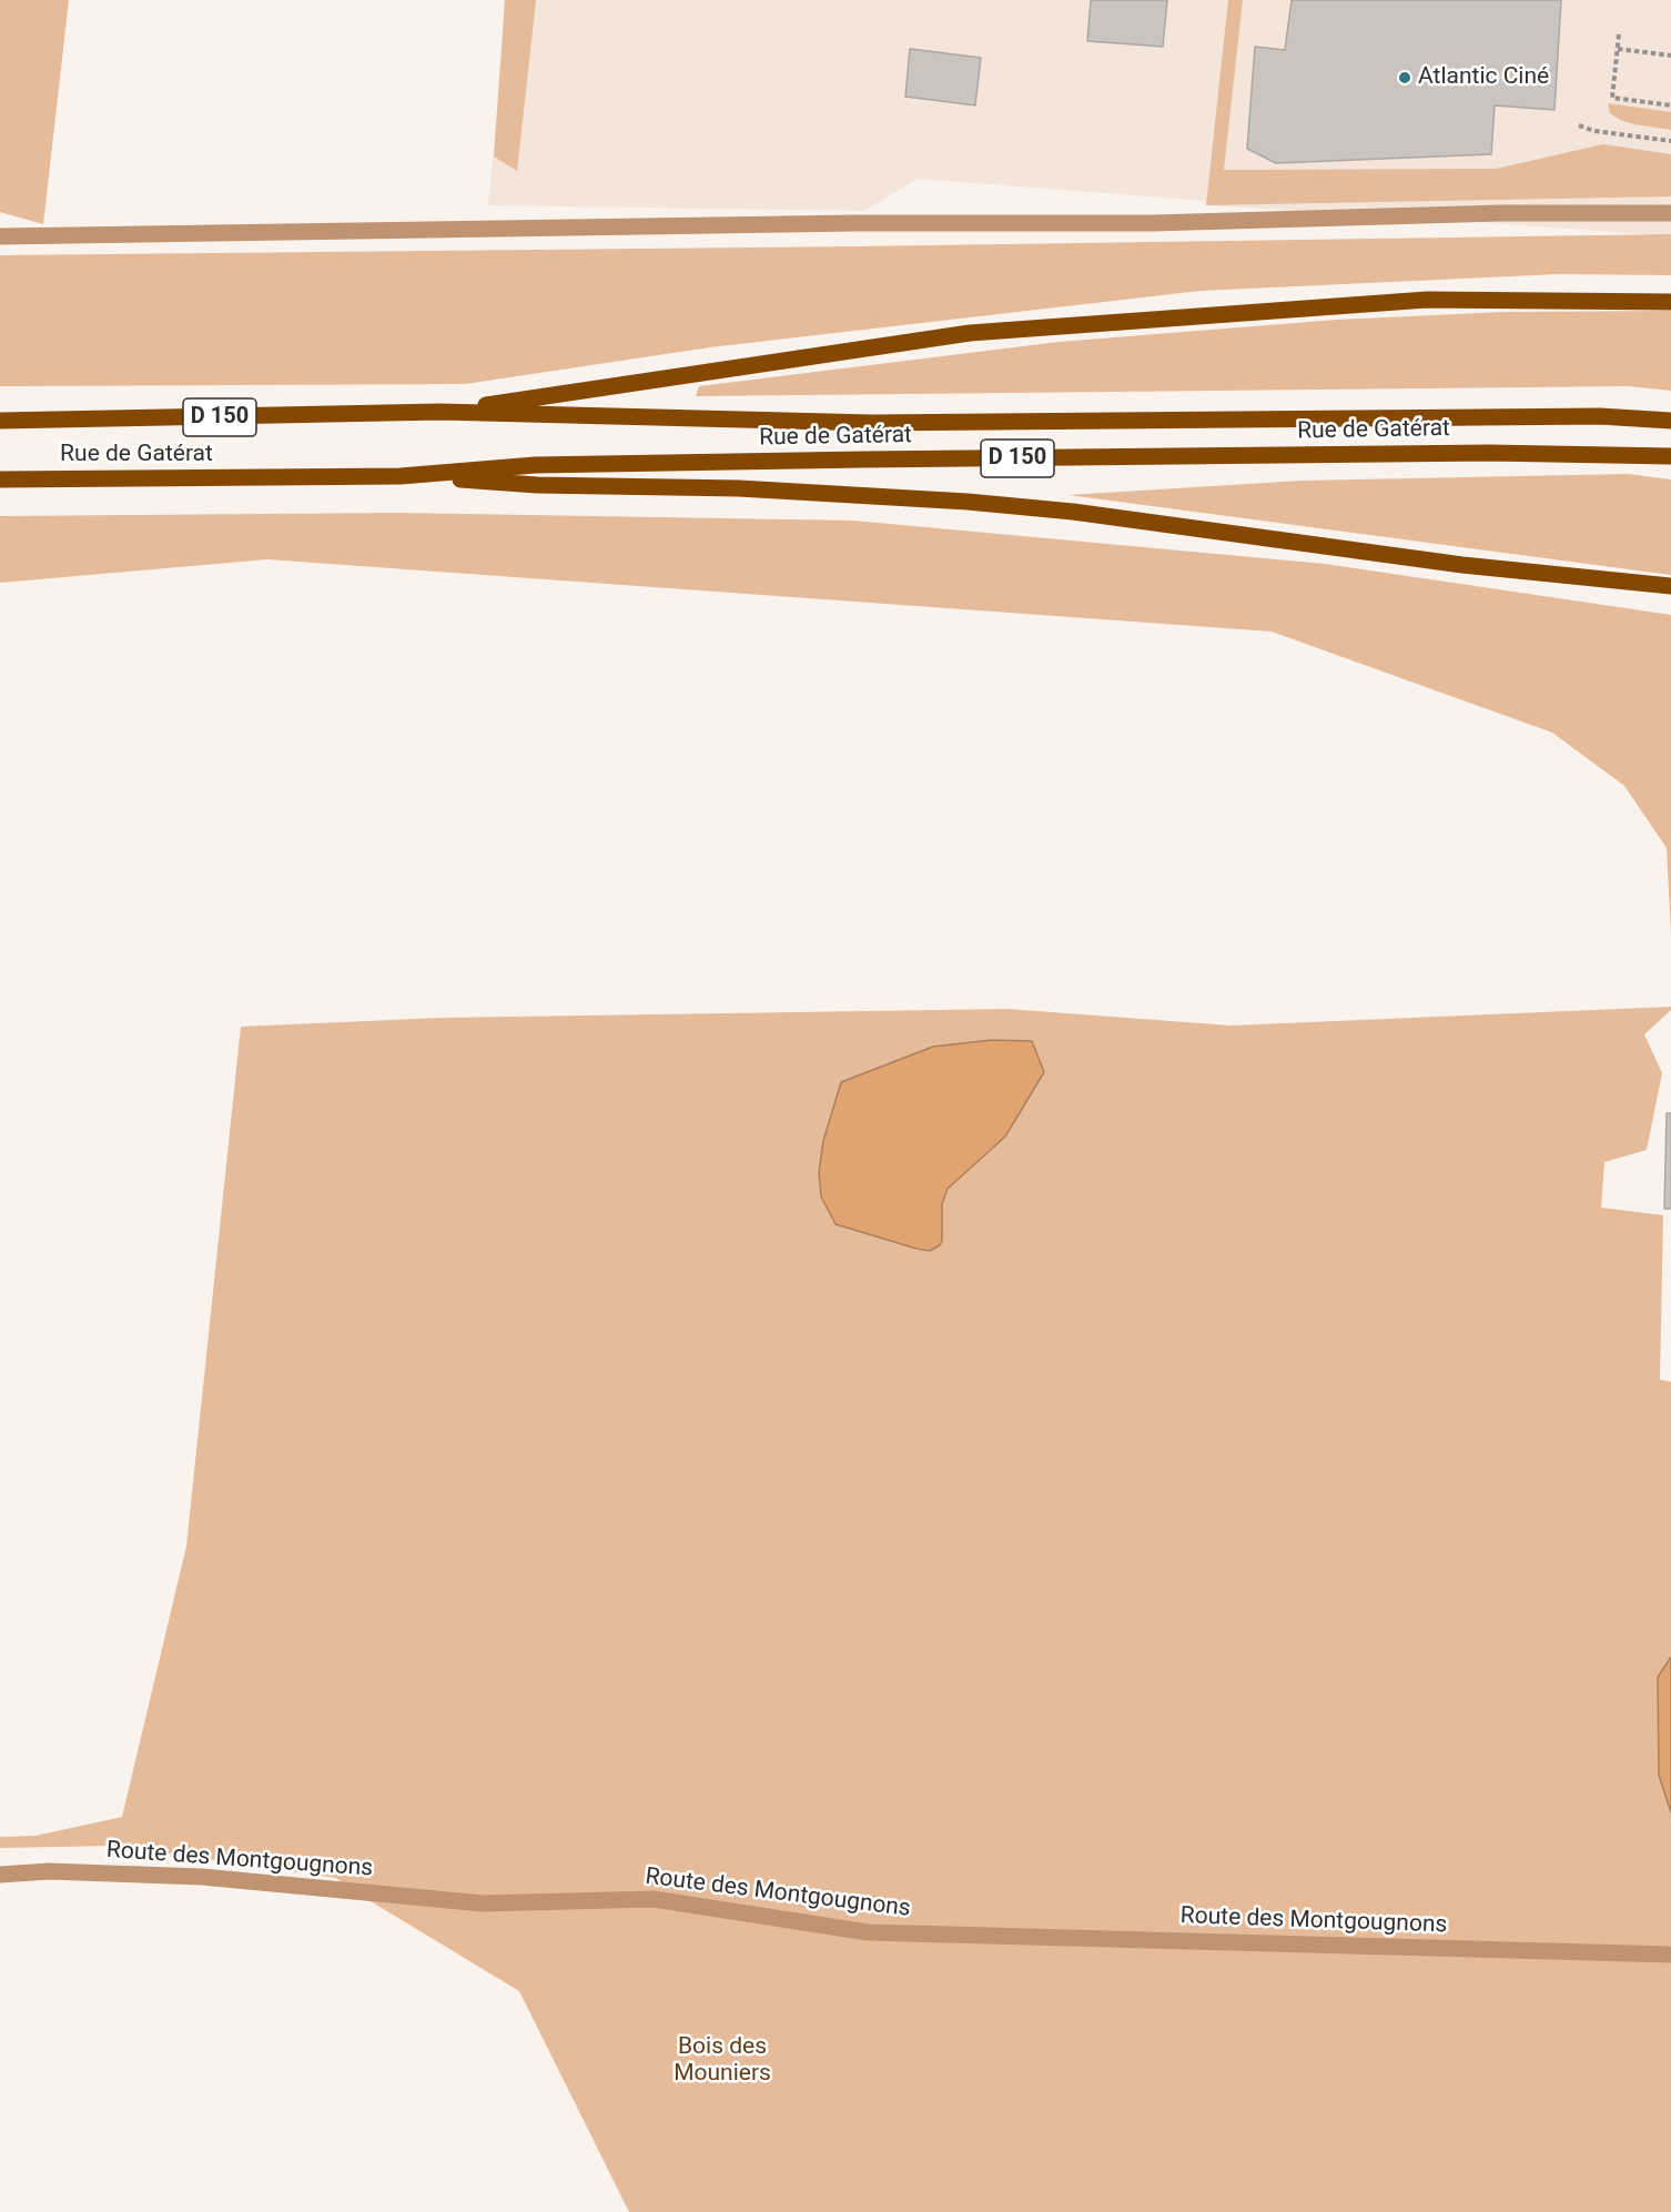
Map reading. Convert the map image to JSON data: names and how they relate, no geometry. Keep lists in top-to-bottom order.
{
  "streets": {
    "main road": ["D 150", "Rue de Gatérat"],
    "street": ["Route des Montgougnons"]
  },
  "parks": ["Bois des Mouniers"],
  "places": ["Atlantic Ciné"]
}
